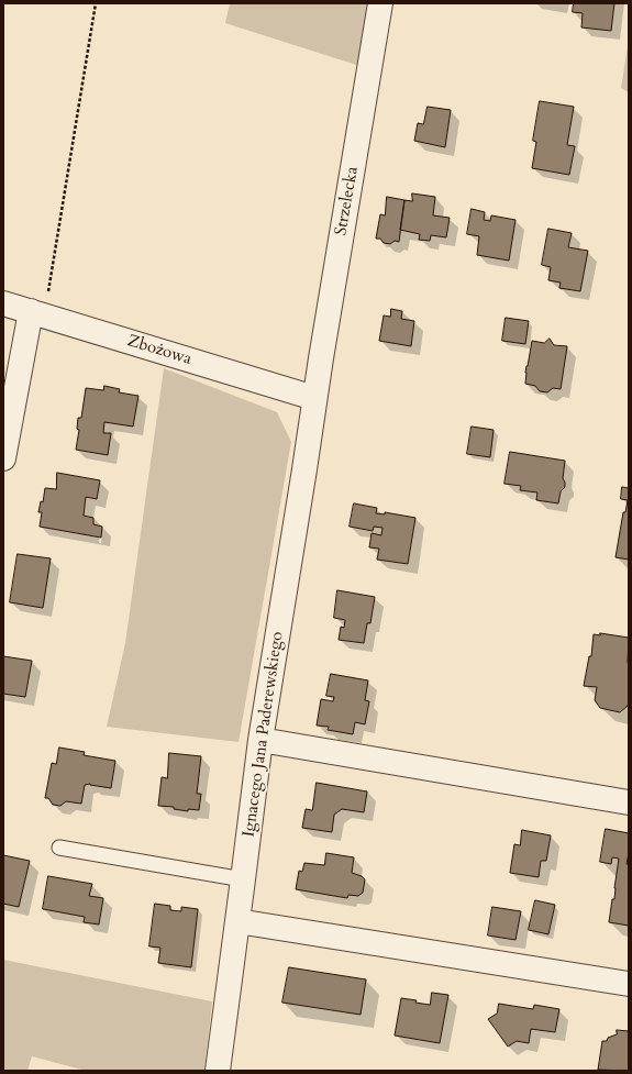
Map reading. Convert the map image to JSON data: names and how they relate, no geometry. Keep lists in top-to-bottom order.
{
  "streets": {
    "street": ["Strzelecka", "Zbożowa", "Ignacego Jana Paderewskiego"]
  },
  "crossings": [
    ["Strzelecka", "Zbożowa"],
    ["Strzelecka", "Ignacego Jana Paderewskiego"],
    ["Zbożowa", "Ignacego Jana Paderewskiego"]
  ]
}
